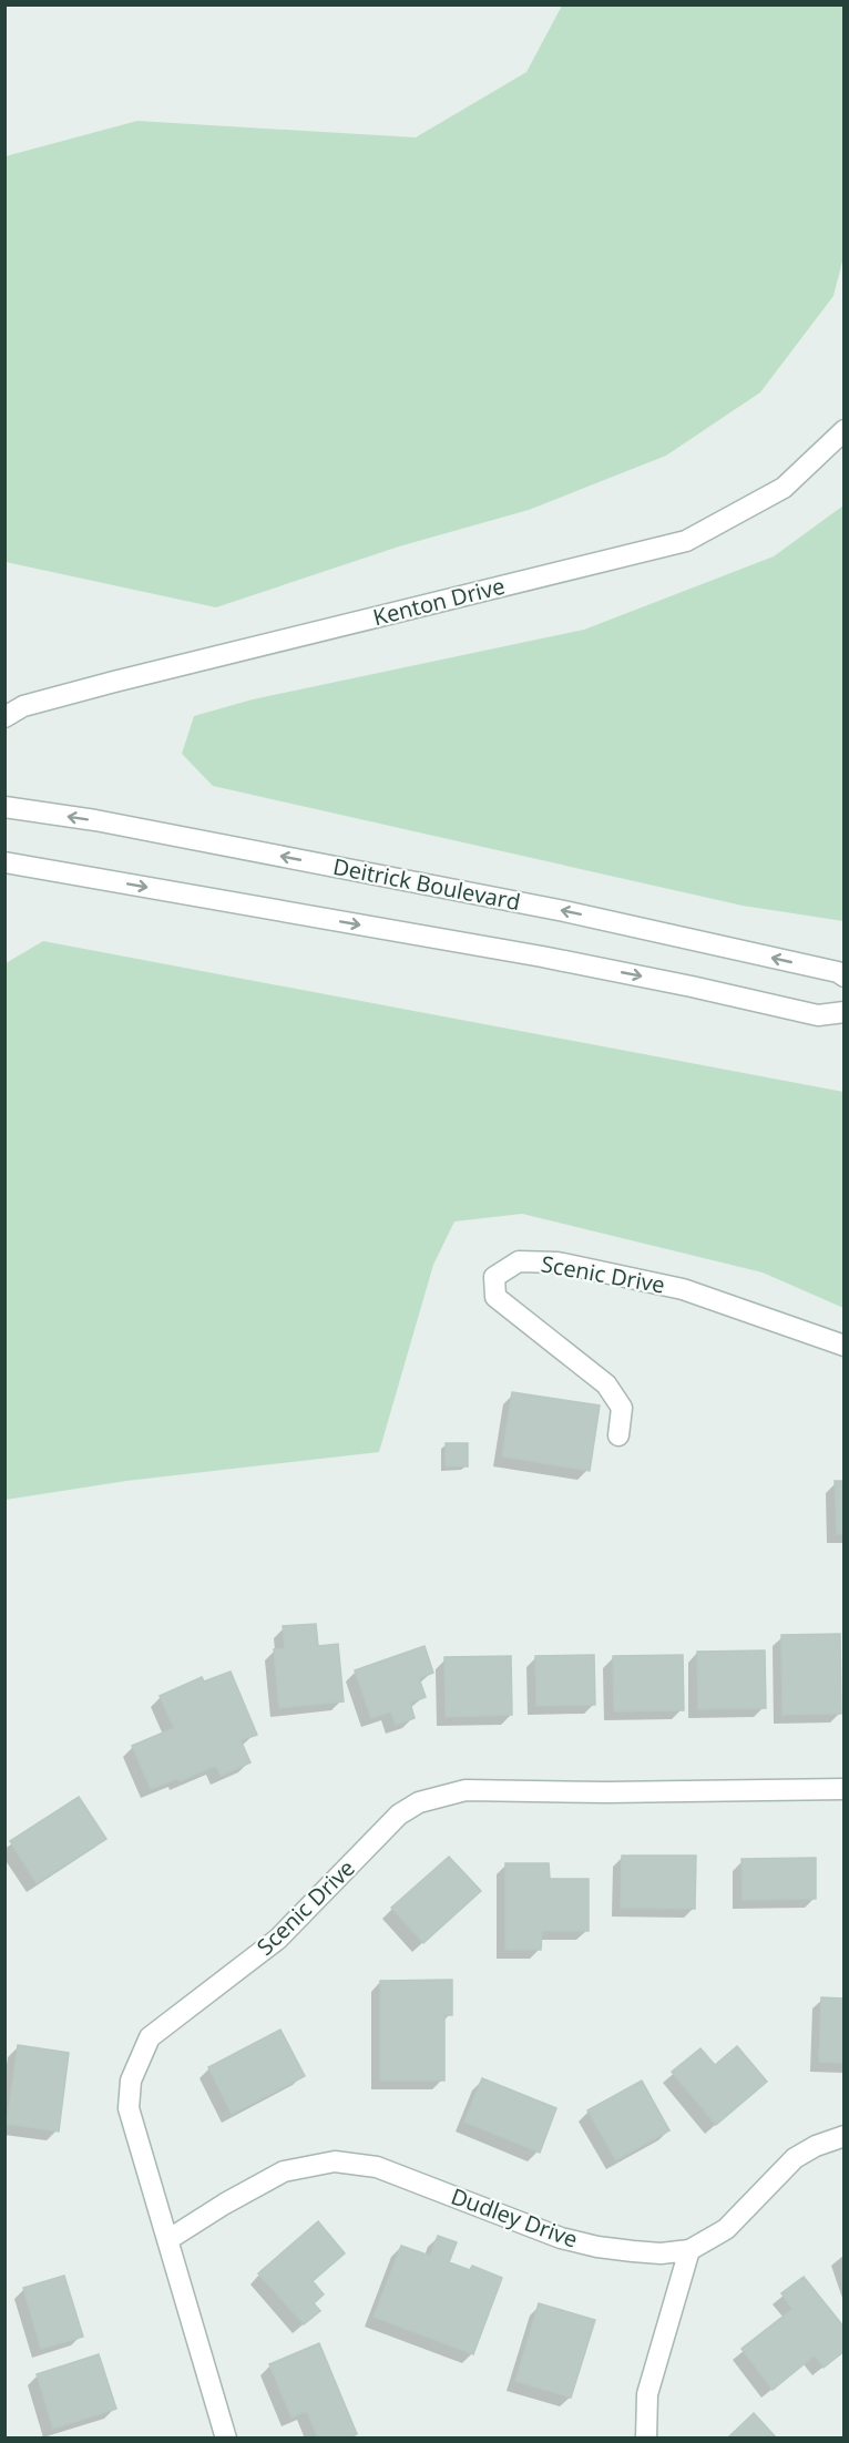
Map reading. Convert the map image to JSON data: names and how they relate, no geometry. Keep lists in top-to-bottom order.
{
  "streets": {
    "street": [
      "Kenton Drive",
      "Deitrick Boulevard",
      "Scenic Drive",
      "Dudley Drive"
    ]
  },
  "crossings": [
    ["Scenic Drive", "Dudley Drive"]
  ]
}
